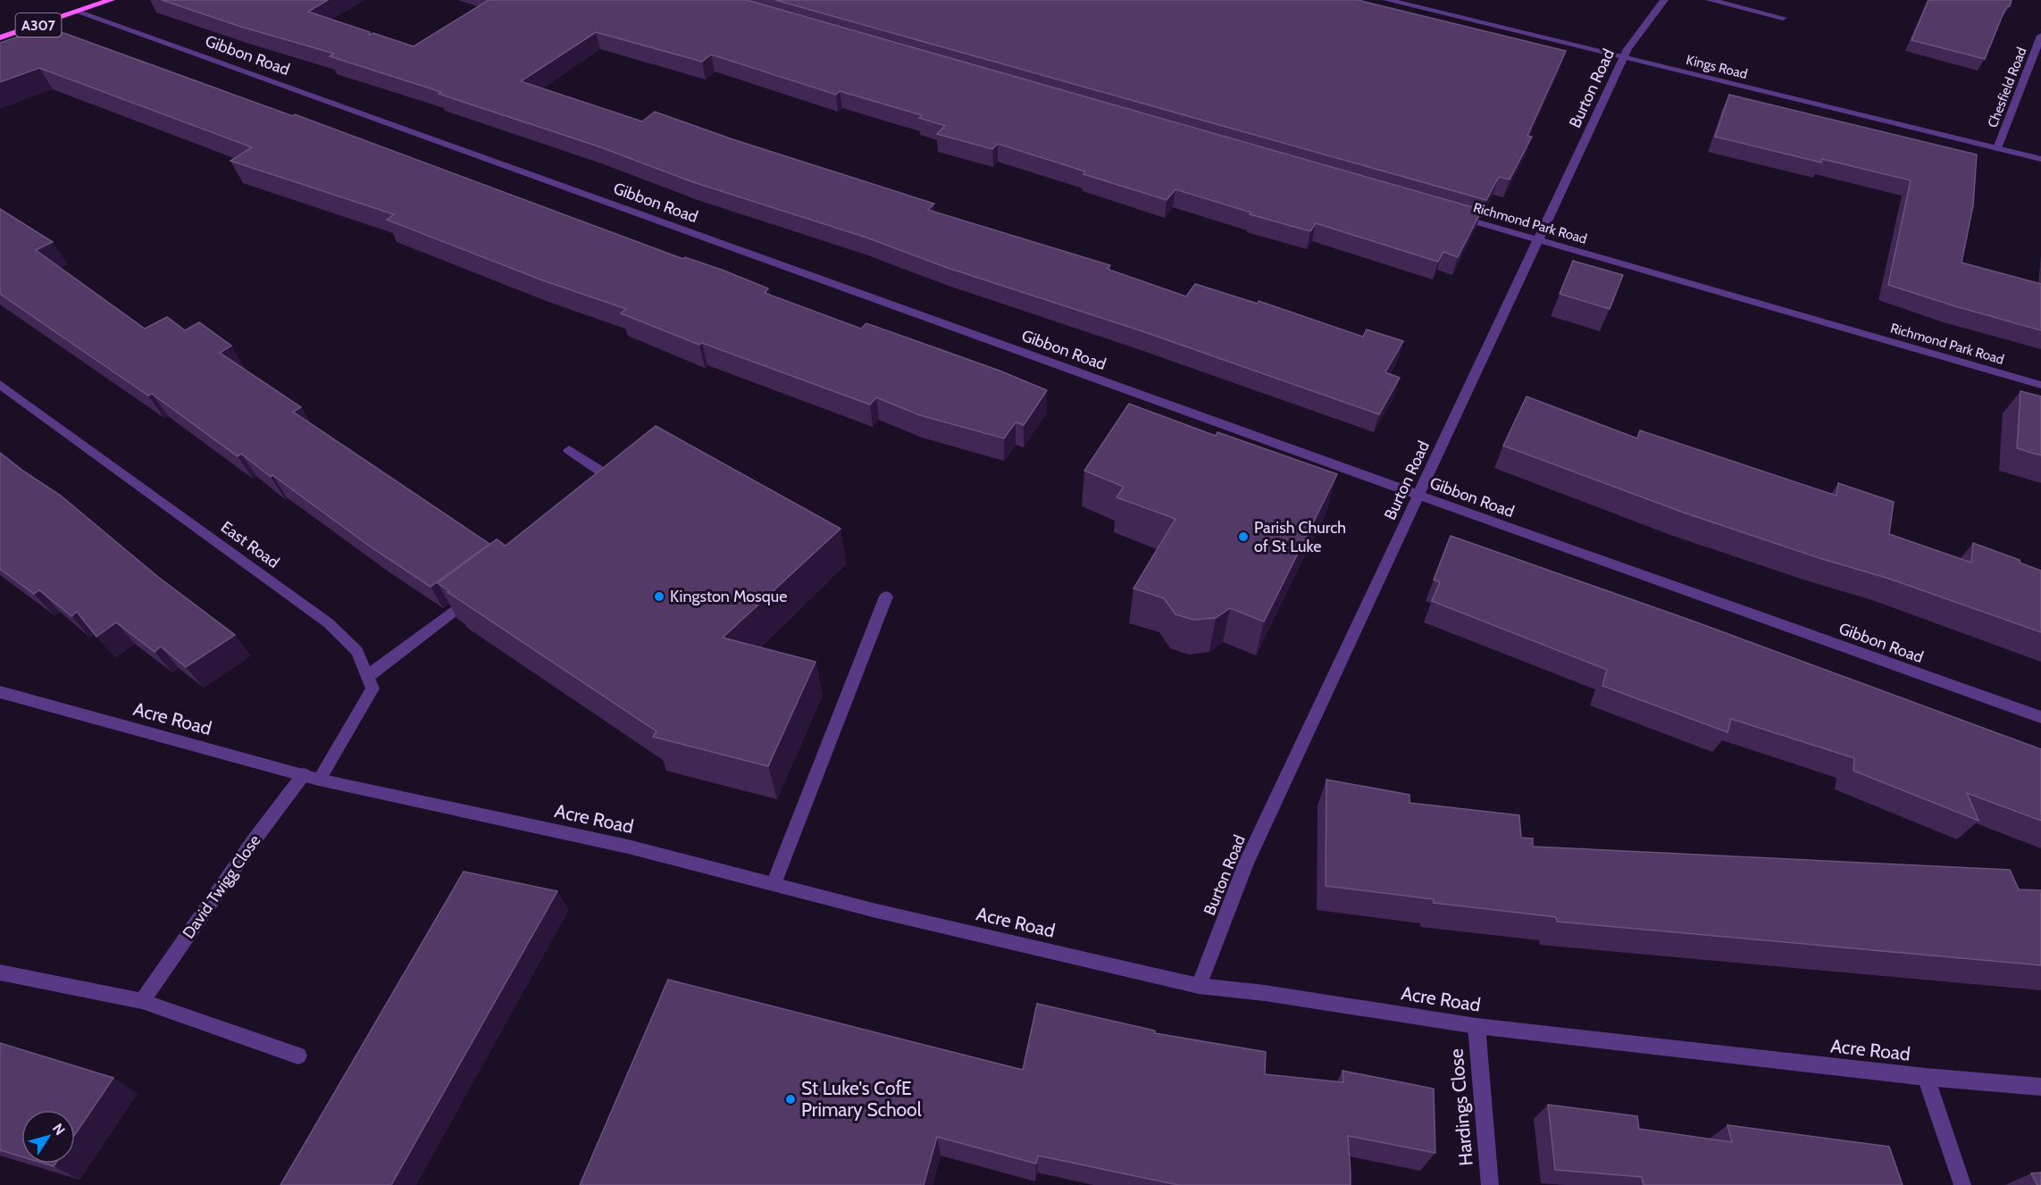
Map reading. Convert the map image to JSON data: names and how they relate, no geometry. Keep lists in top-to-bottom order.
{
  "streets": {
    "main road": ["A307"],
    "street": [
      "Gibbon Road",
      "Kings Road",
      "Chesfield Road",
      "Burton Road",
      "Richmond Park Road",
      "East Road",
      "Acre Road",
      "David Twigg Close",
      "Hardings Close"
    ]
  },
  "crossings": [
    ["A307", "Gibbon Road"],
    ["Gibbon Road", "Burton Road"],
    ["Kings Road", "Chesfield Road"],
    ["Kings Road", "Burton Road"],
    ["Burton Road", "Richmond Park Road"],
    ["Burton Road", "Acre Road"],
    ["East Road", "Acre Road"],
    ["East Road", "David Twigg Close"],
    ["Acre Road", "David Twigg Close"],
    ["Acre Road", "Hardings Close"]
  ],
  "places": ["Parish Church of St Luke", "Kingston Mosque", "St Luke's CofE Primary School"],
  "north": "top right"
}
